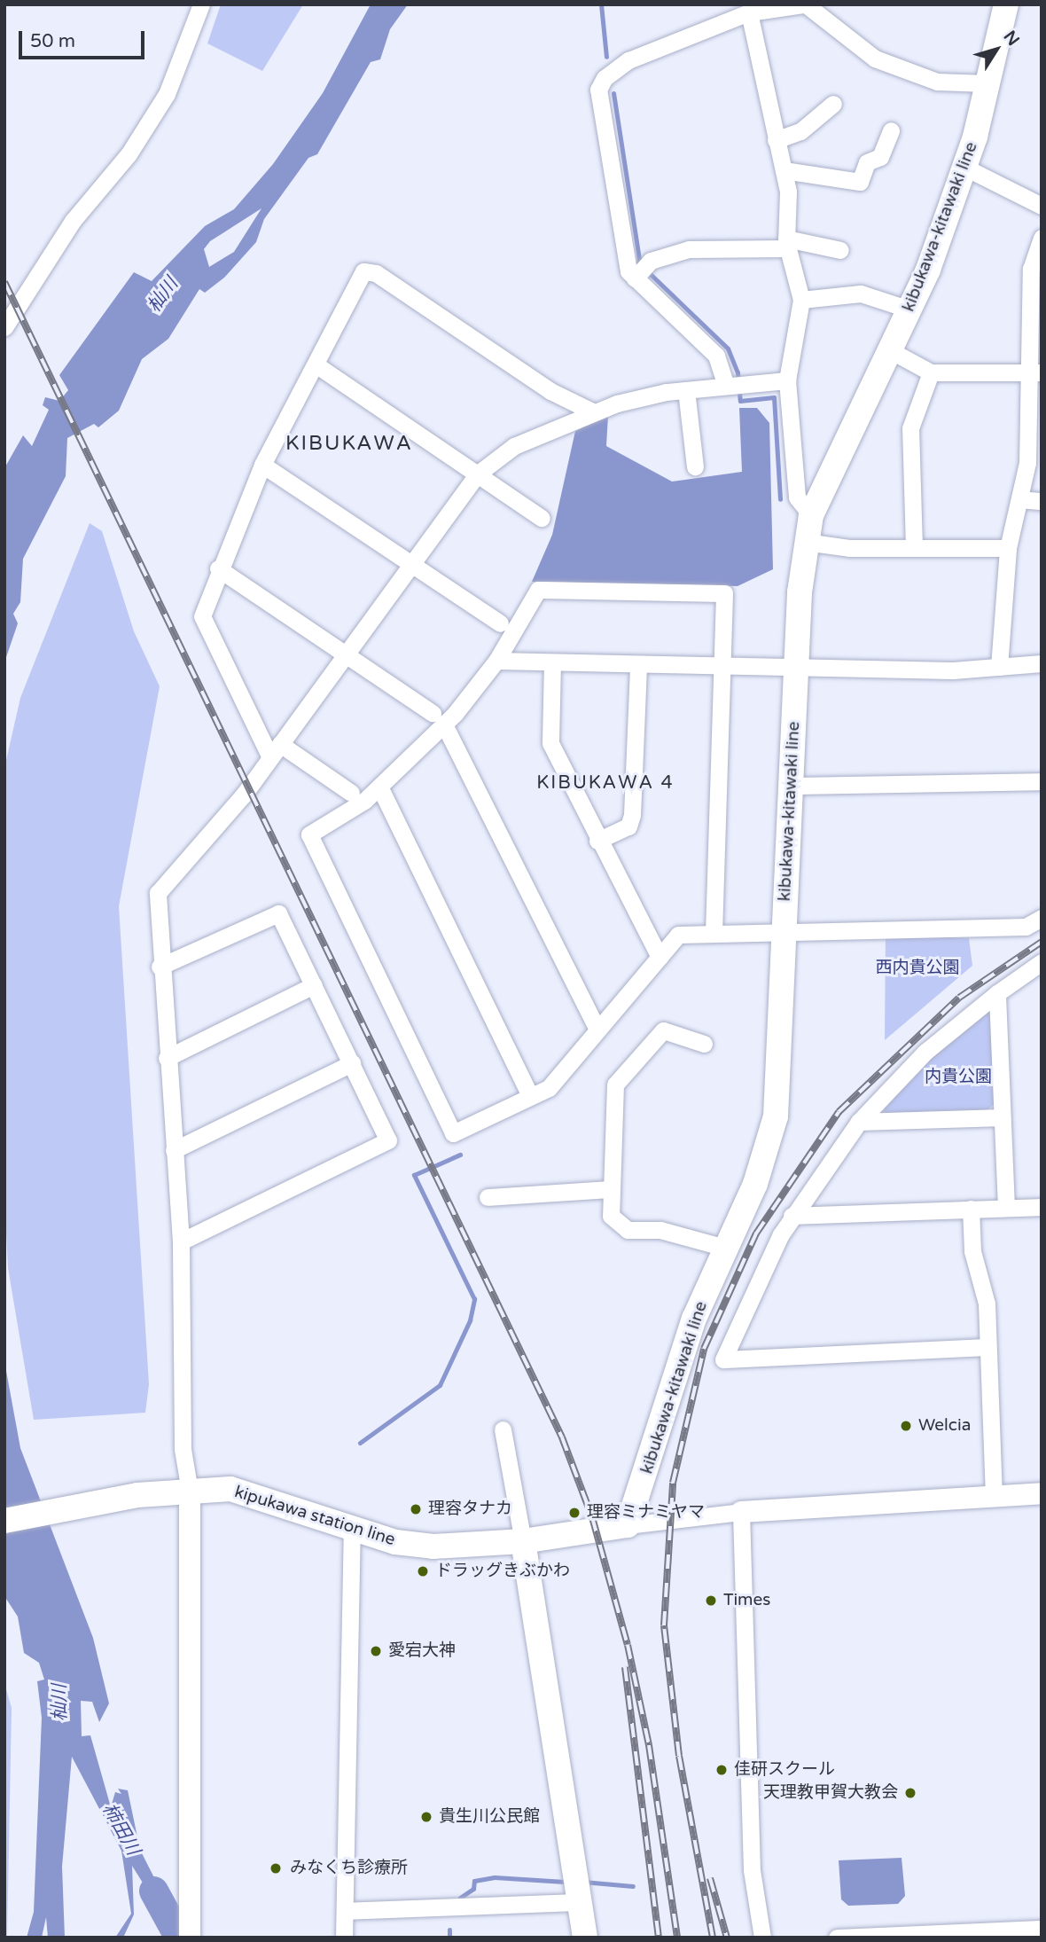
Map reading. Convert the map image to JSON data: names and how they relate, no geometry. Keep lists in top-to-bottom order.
{
  "streets": {
    "main road": ["kibukawa-kitawaki line", "kipukawa station line"]
  },
  "districts": ["KIBUKAWA", "KIBUKAWA 4"],
  "water": ["杣川", "柿田川"],
  "parks": ["西内貴公園", "内貴公園"],
  "places": [
    "Welcia",
    "理容タナカ",
    "理容ミナミヤマ",
    "ドラッグきぶかわ",
    "Times",
    "愛宕大神",
    "佳研スクール",
    "天理教甲賀大教会",
    "貴生川公民館",
    "みなくち診療所"
  ],
  "scale_bar": "50 m",
  "north": "top right"
}
